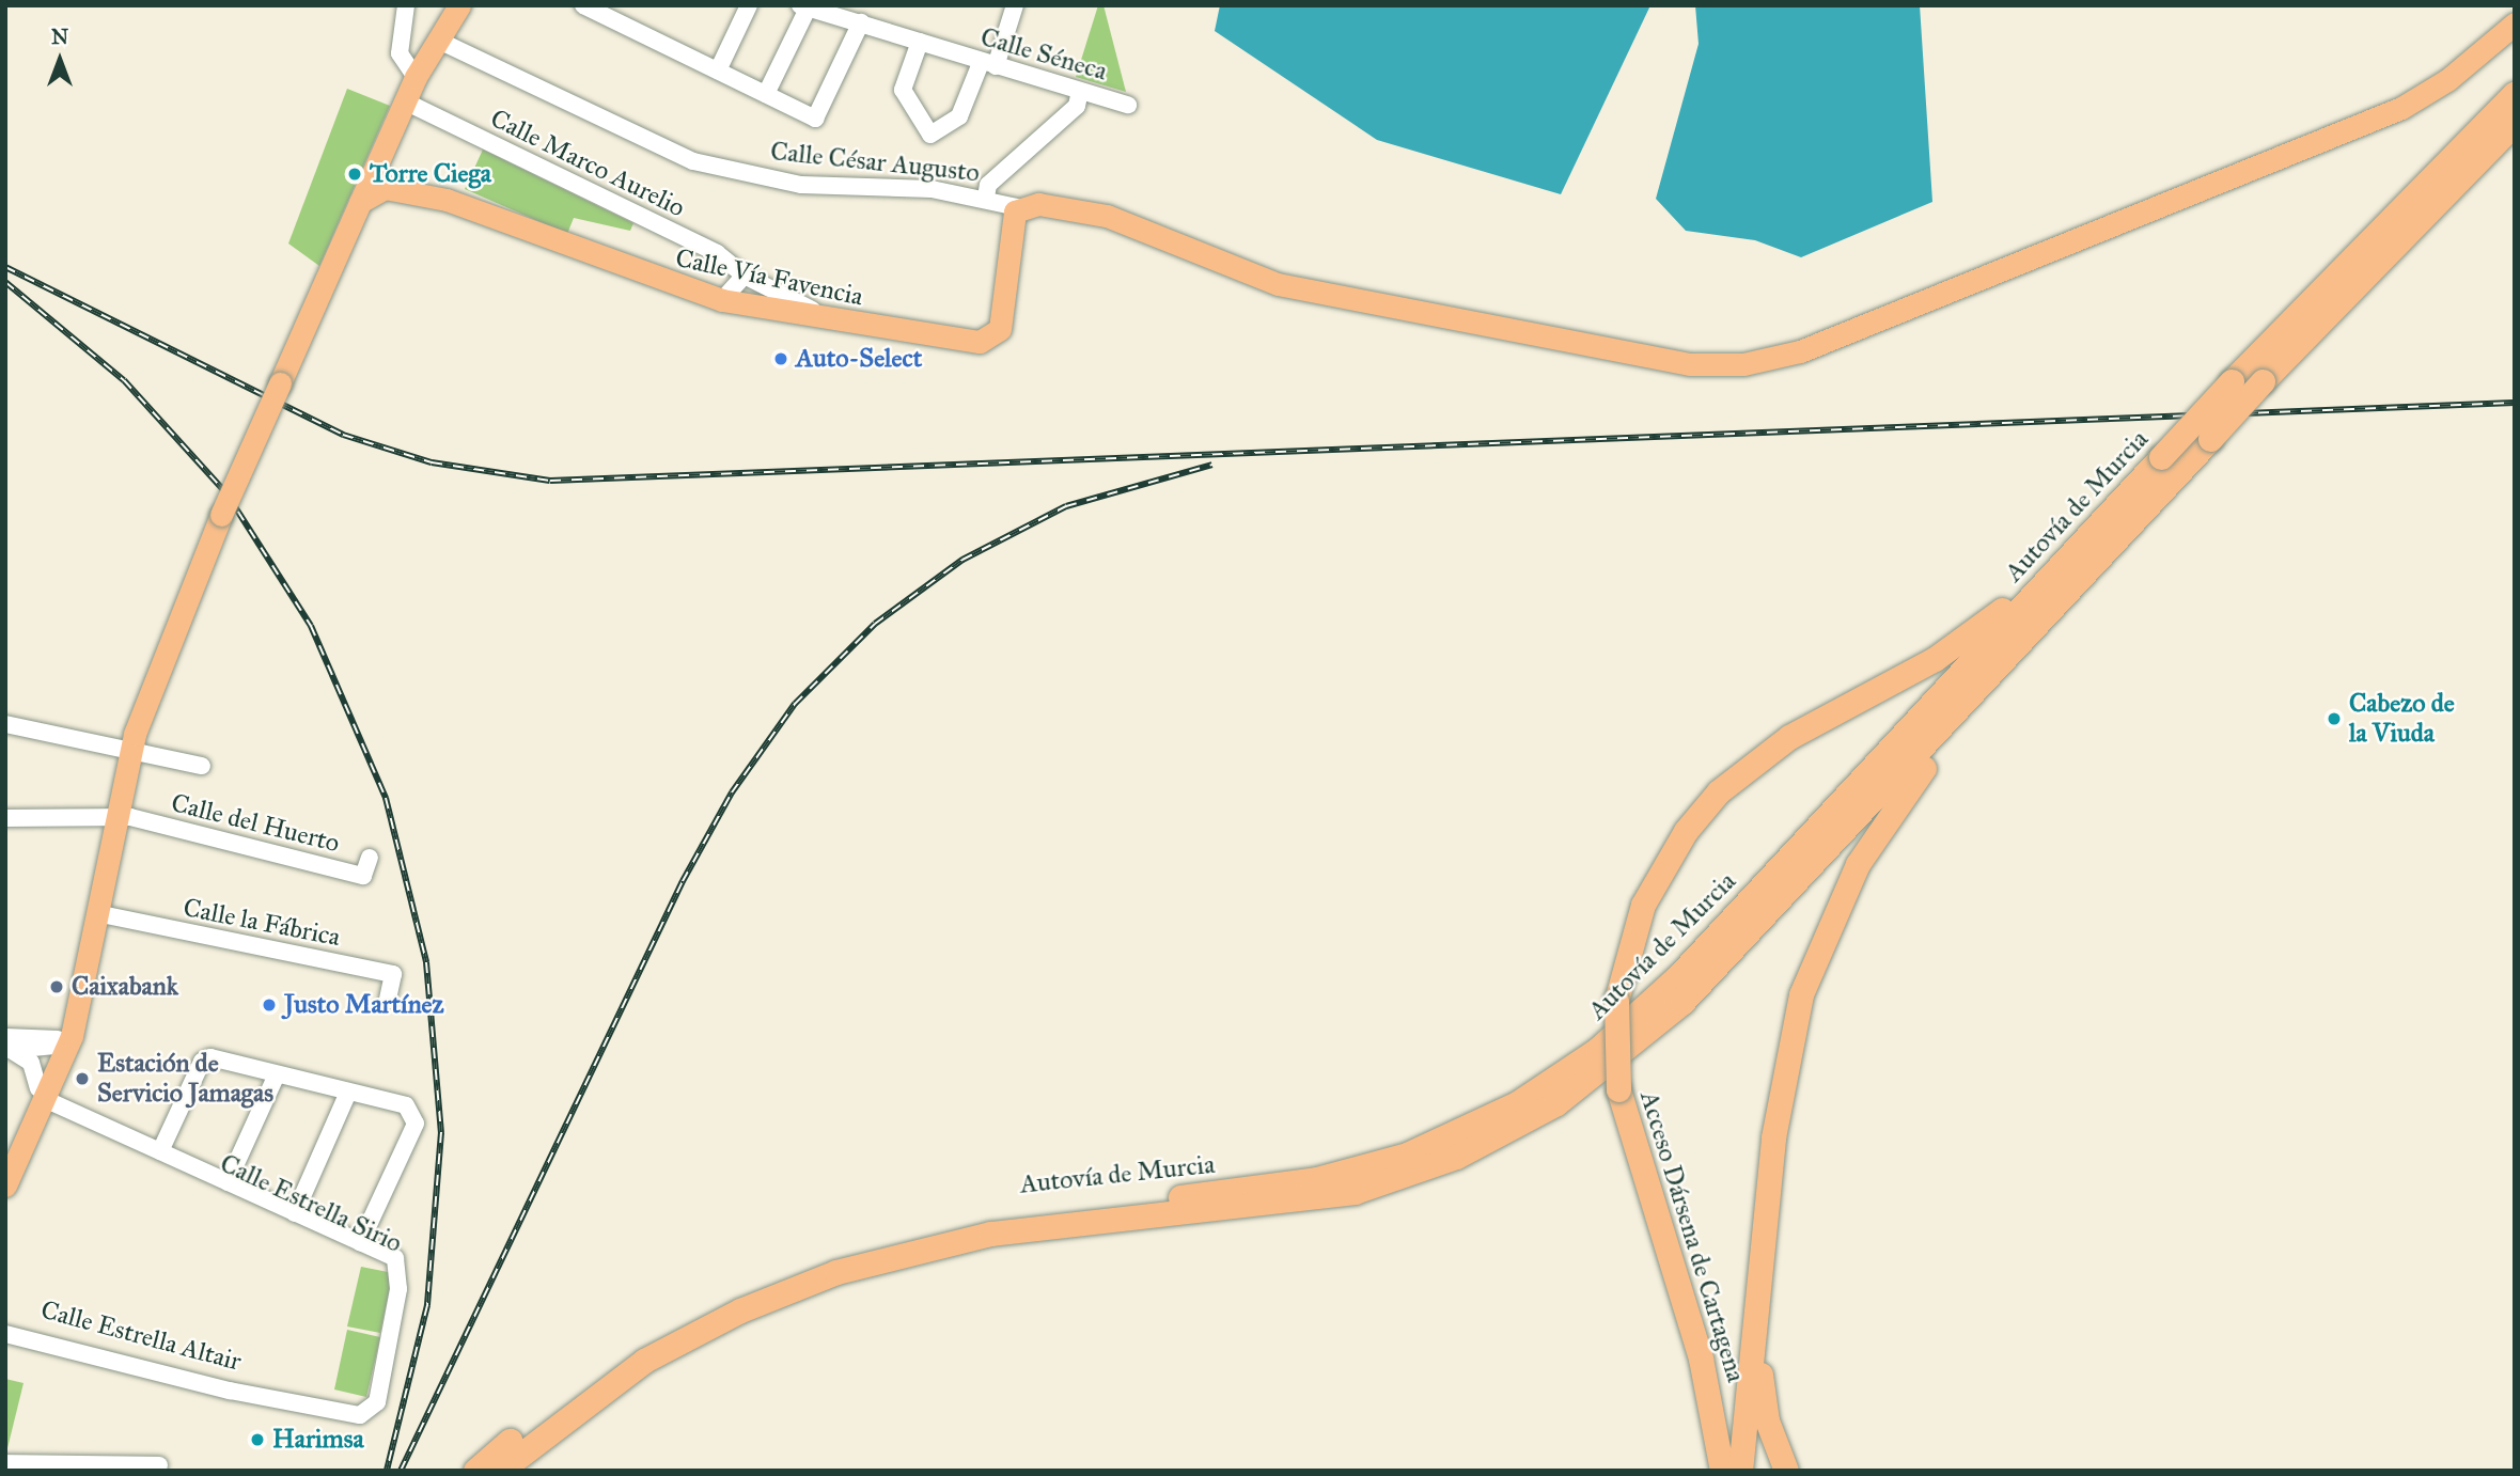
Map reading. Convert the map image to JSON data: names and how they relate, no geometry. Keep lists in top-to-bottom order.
{
  "streets": {
    "highway": ["Autovía de Murcia", "Acceso Dársena de Cartagena"],
    "main road": ["Calle Vía Favencia"],
    "street": [
      "Calle Séneca",
      "Calle César Augusto",
      "Calle Marco Aurelio",
      "Calle del Huerto",
      "Calle la Fábrica",
      "Calle Estrella Sirio",
      "Calle Estrella Altair"
    ]
  },
  "crossings": [
    ["Calle César Augusto", "Calle Vía Favencia"],
    ["Calle Marco Aurelio", "Calle Vía Favencia"],
    ["Autovía de Murcia", "Acceso Dársena de Cartagena"],
    ["Calle Estrella Sirio", "Calle Estrella Altair"]
  ],
  "places": [
    "Torre Ciega",
    "Auto-Select",
    "Cabezo de la Viuda",
    "Caixabank",
    "Justo Martínez",
    "Estación de Servicio Jamagas",
    "Harimsa"
  ],
  "north": "top"
}
